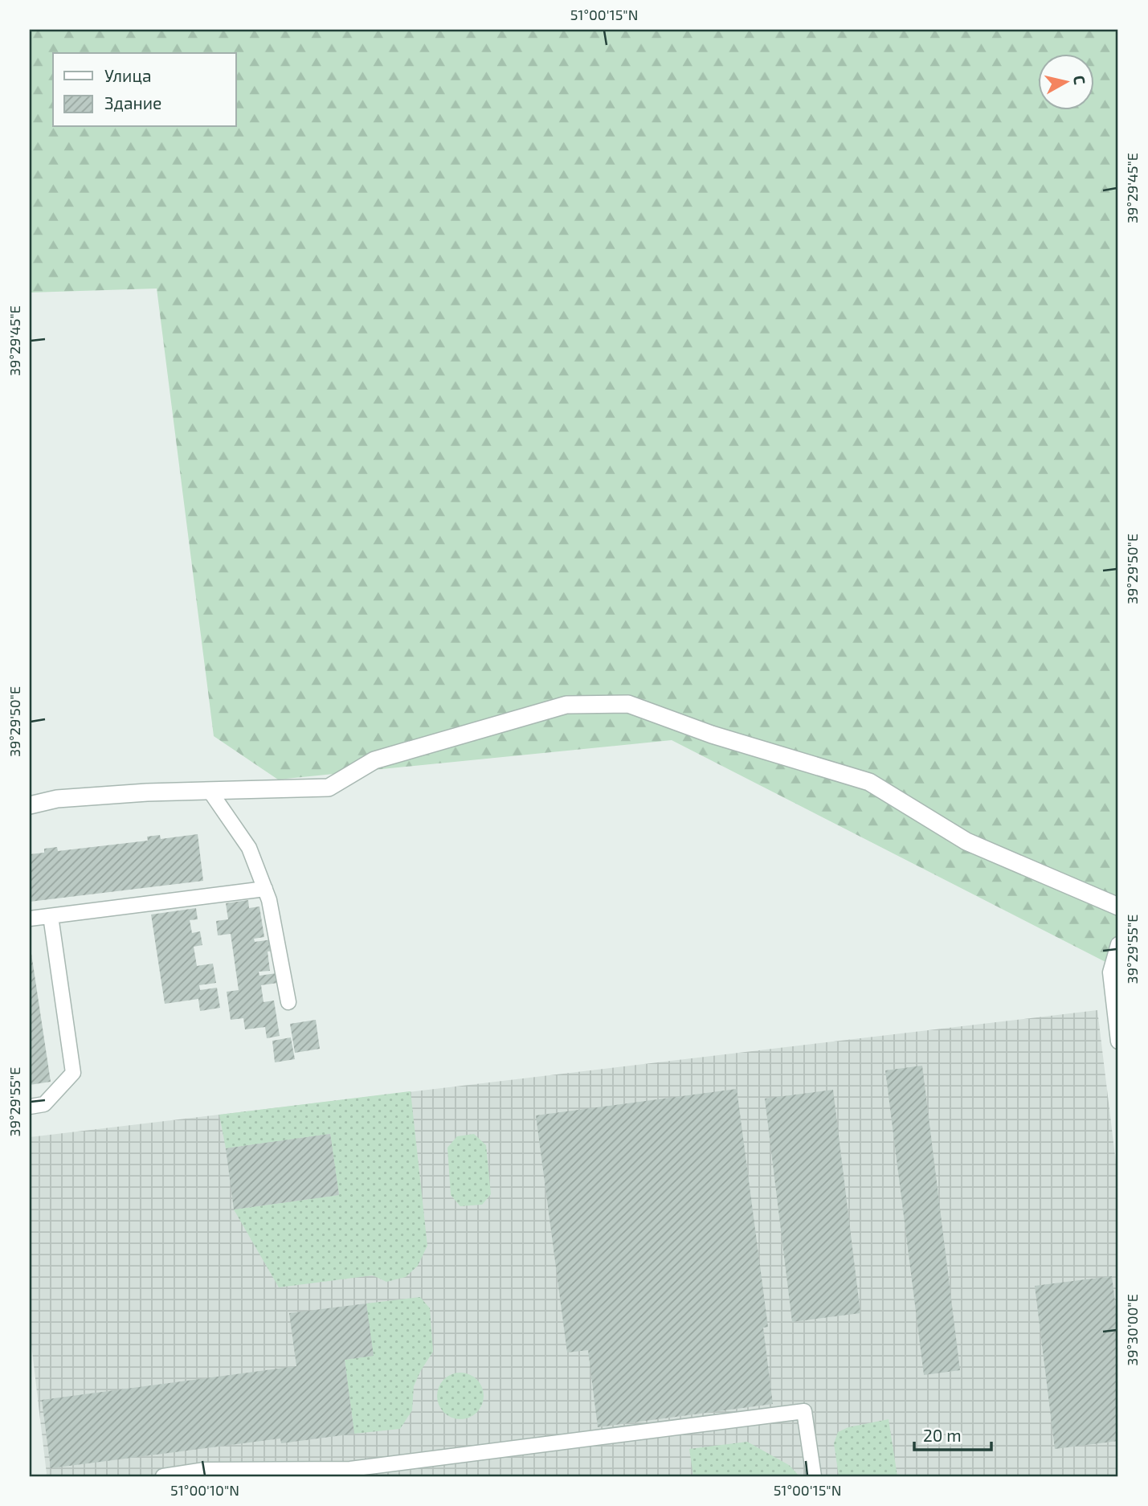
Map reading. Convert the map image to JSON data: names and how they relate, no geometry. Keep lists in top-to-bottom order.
{
  "legend": ["Улица", "Здание"],
  "scale_bar": "20 m",
  "north": "right",
  "coordinates": [
    "51°00'15\"N",
    "39°29'45\"E",
    "39°29'50\"E",
    "39°29'55\"E",
    "39°30'00\"E",
    "51°00'10\"N"
  ]
}
